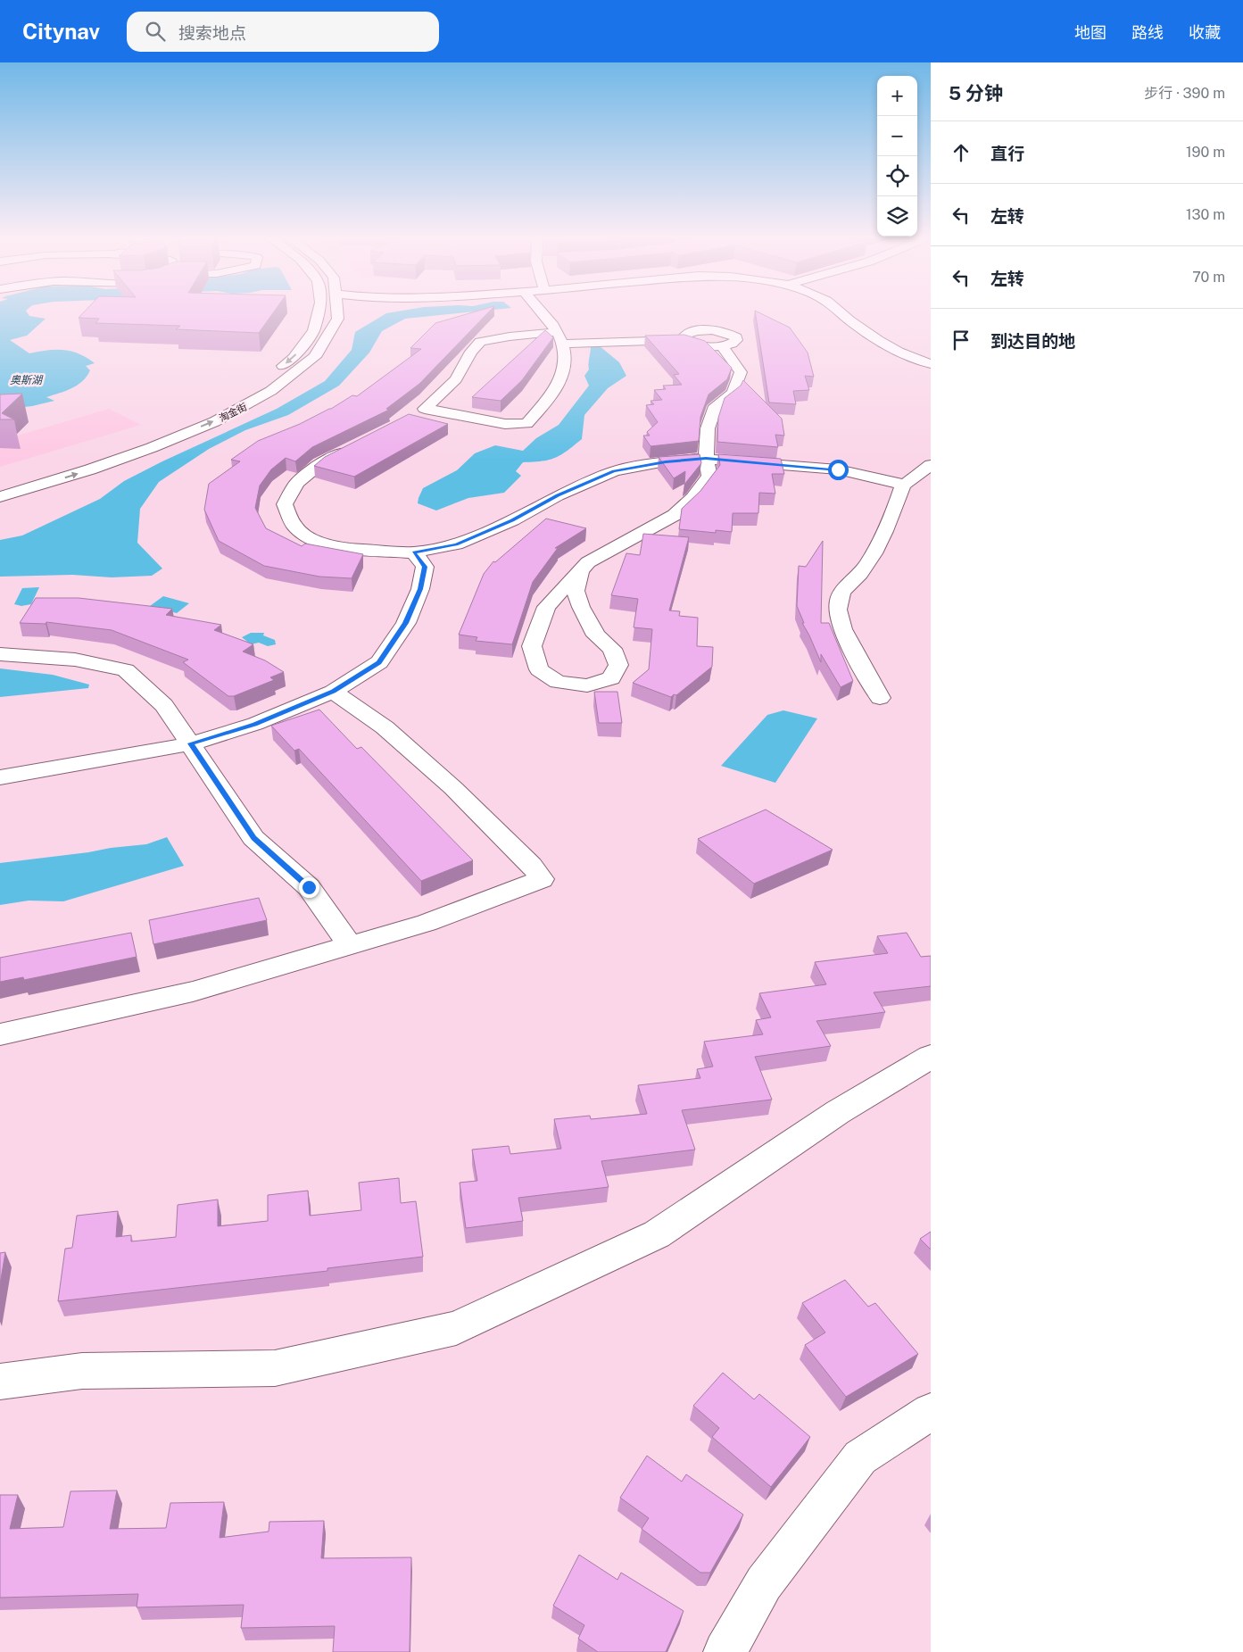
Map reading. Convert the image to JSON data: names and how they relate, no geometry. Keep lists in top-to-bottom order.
{
  "streets": {
    "street": ["淘金街"]
  },
  "water": ["奥斯湖"],
  "page": {
    "header": "Citynav",
    "search": "搜索地点",
    "nav": ["地图", "路线", "收藏"],
    "heading": ["5 分钟", "步行 · 390 m"],
    "map_buttons": ["+", "−"],
    "list": [
      ["直行", "190 m"],
      ["左转", "130 m"],
      ["左转", "70 m"],
      "到达目的地"
    ]
  }
}
